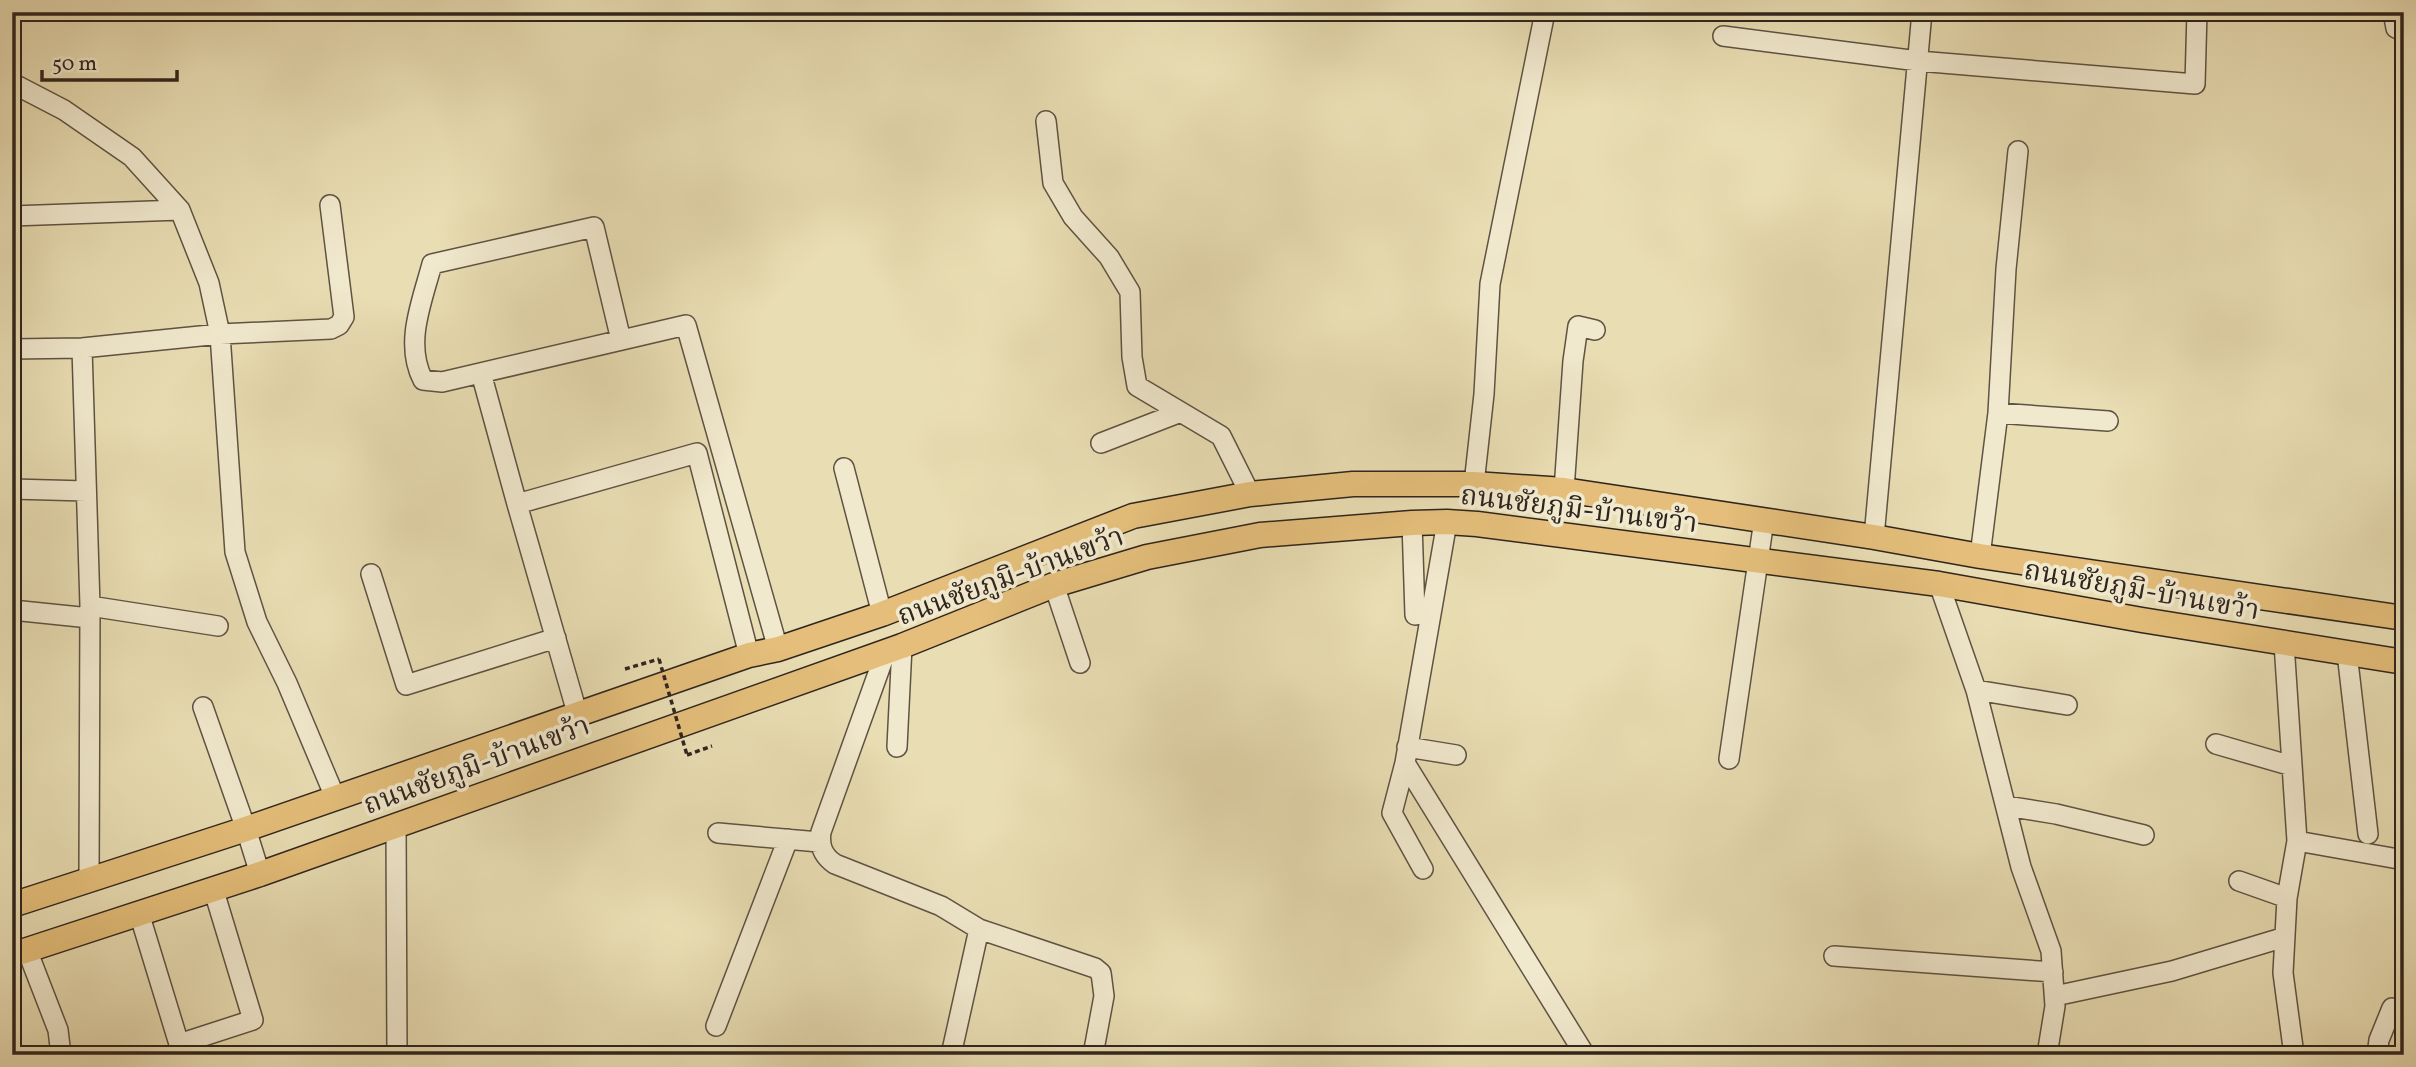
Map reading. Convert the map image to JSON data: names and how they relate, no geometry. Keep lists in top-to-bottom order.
{
  "streets": {
    "main road": ["ถนนชัยภูมิ-บ้านเขว้า"]
  },
  "scale_bar": "50 m"
}
